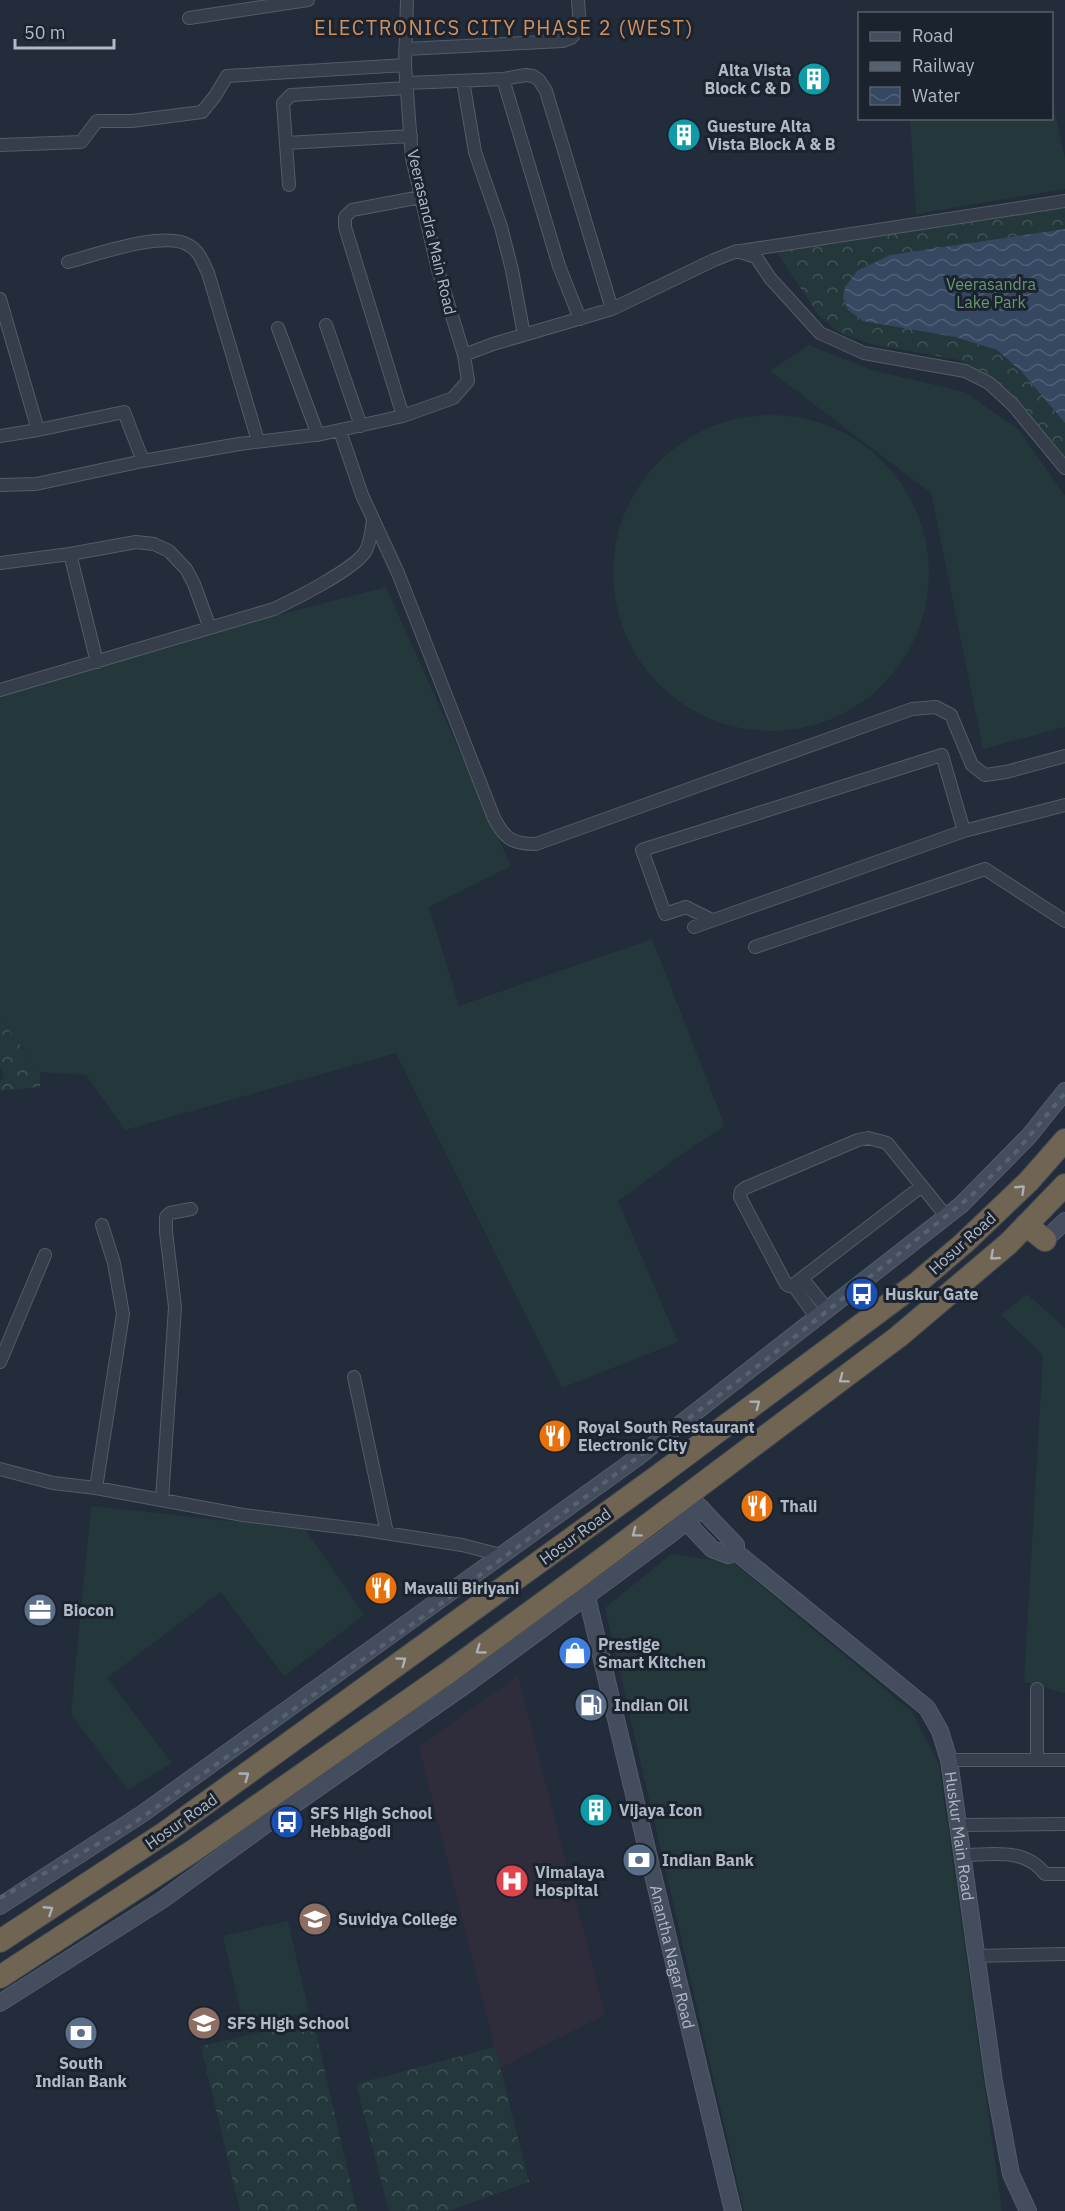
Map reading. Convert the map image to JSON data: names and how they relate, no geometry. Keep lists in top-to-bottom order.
{
  "streets": {
    "highway": ["Hosur Road"],
    "street": ["Veerasandra Main Road", "Huskur Main Road", "Anantha Nagar Road"]
  },
  "crossings": [
    ["Hosur Road", "Huskur Main Road"],
    ["Hosur Road", "Anantha Nagar Road"]
  ],
  "districts": ["ELECTRONICS CITY PHASE 2 (WEST)"],
  "parks": ["Veerasandra Lake Park"],
  "places": {
    "building": ["Alta Vista Block C & D", "Guesture Alta Vista Block A & B", "Vijaya Icon"],
    "bus stop": ["Huskur Gate", "SFS High School Hebbagodi"],
    "restaurant": ["Royal South Restaurant Electronic City", "Thali", "Mavalli Biriyani"],
    "office": ["Biocon"],
    "shop": ["Prestige Smart Kitchen"],
    "fuel station": ["Indian Oil"],
    "bank": ["Indian Bank", "South Indian Bank"],
    "hospital": ["Vimalaya Hospital"],
    "school or university": ["Suvidya College", "SFS High School"]
  },
  "legend": ["Road", "Railway", "Water"],
  "scale_bar": "50 m"
}
